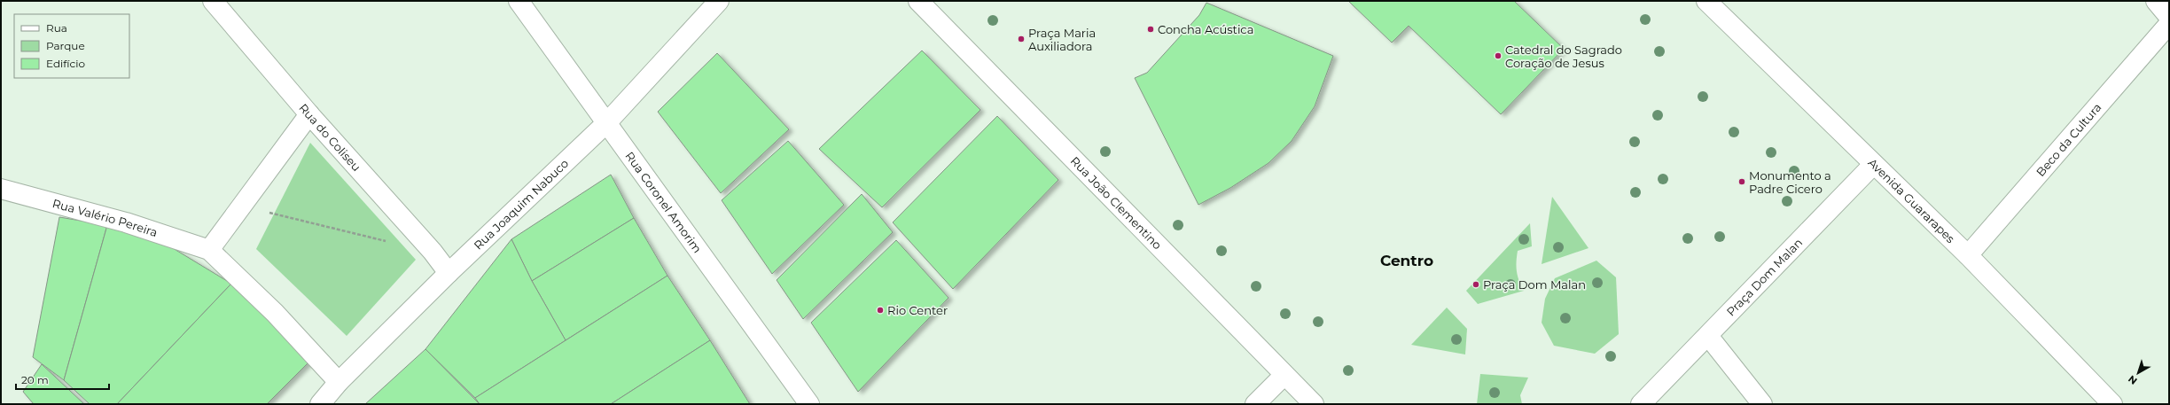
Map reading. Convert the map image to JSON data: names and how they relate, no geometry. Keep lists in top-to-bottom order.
{
  "streets": {
    "street": [
      "Rua do Coliseu",
      "Beco da Cultura",
      "Avenida Guararapes",
      "Rua Coronel Amorim",
      "Rua João Clementino",
      "Rua Joaquim Nabuco",
      "Rua Valério Pereira",
      "Praça Dom Malan"
    ]
  },
  "crossings": [
    ["Rua do Coliseu", "Rua Joaquim Nabuco"],
    ["Beco da Cultura", "Avenida Guararapes"],
    ["Avenida Guararapes", "Praça Dom Malan"],
    ["Rua Coronel Amorim", "Rua Joaquim Nabuco"],
    ["Rua Joaquim Nabuco", "Rua Valério Pereira"]
  ],
  "districts": ["Centro"],
  "places": [
    "Concha Acústica",
    "Praça Maria Auxiliadora",
    "Catedral do Sagrado Coração de Jesus",
    "Monumento a Padre Cicero",
    "Praça Dom Malan",
    "Rio Center"
  ],
  "legend": ["Rua", "Parque", "Edifício"],
  "scale_bar": "20 m",
  "north": "bottom left"
}
